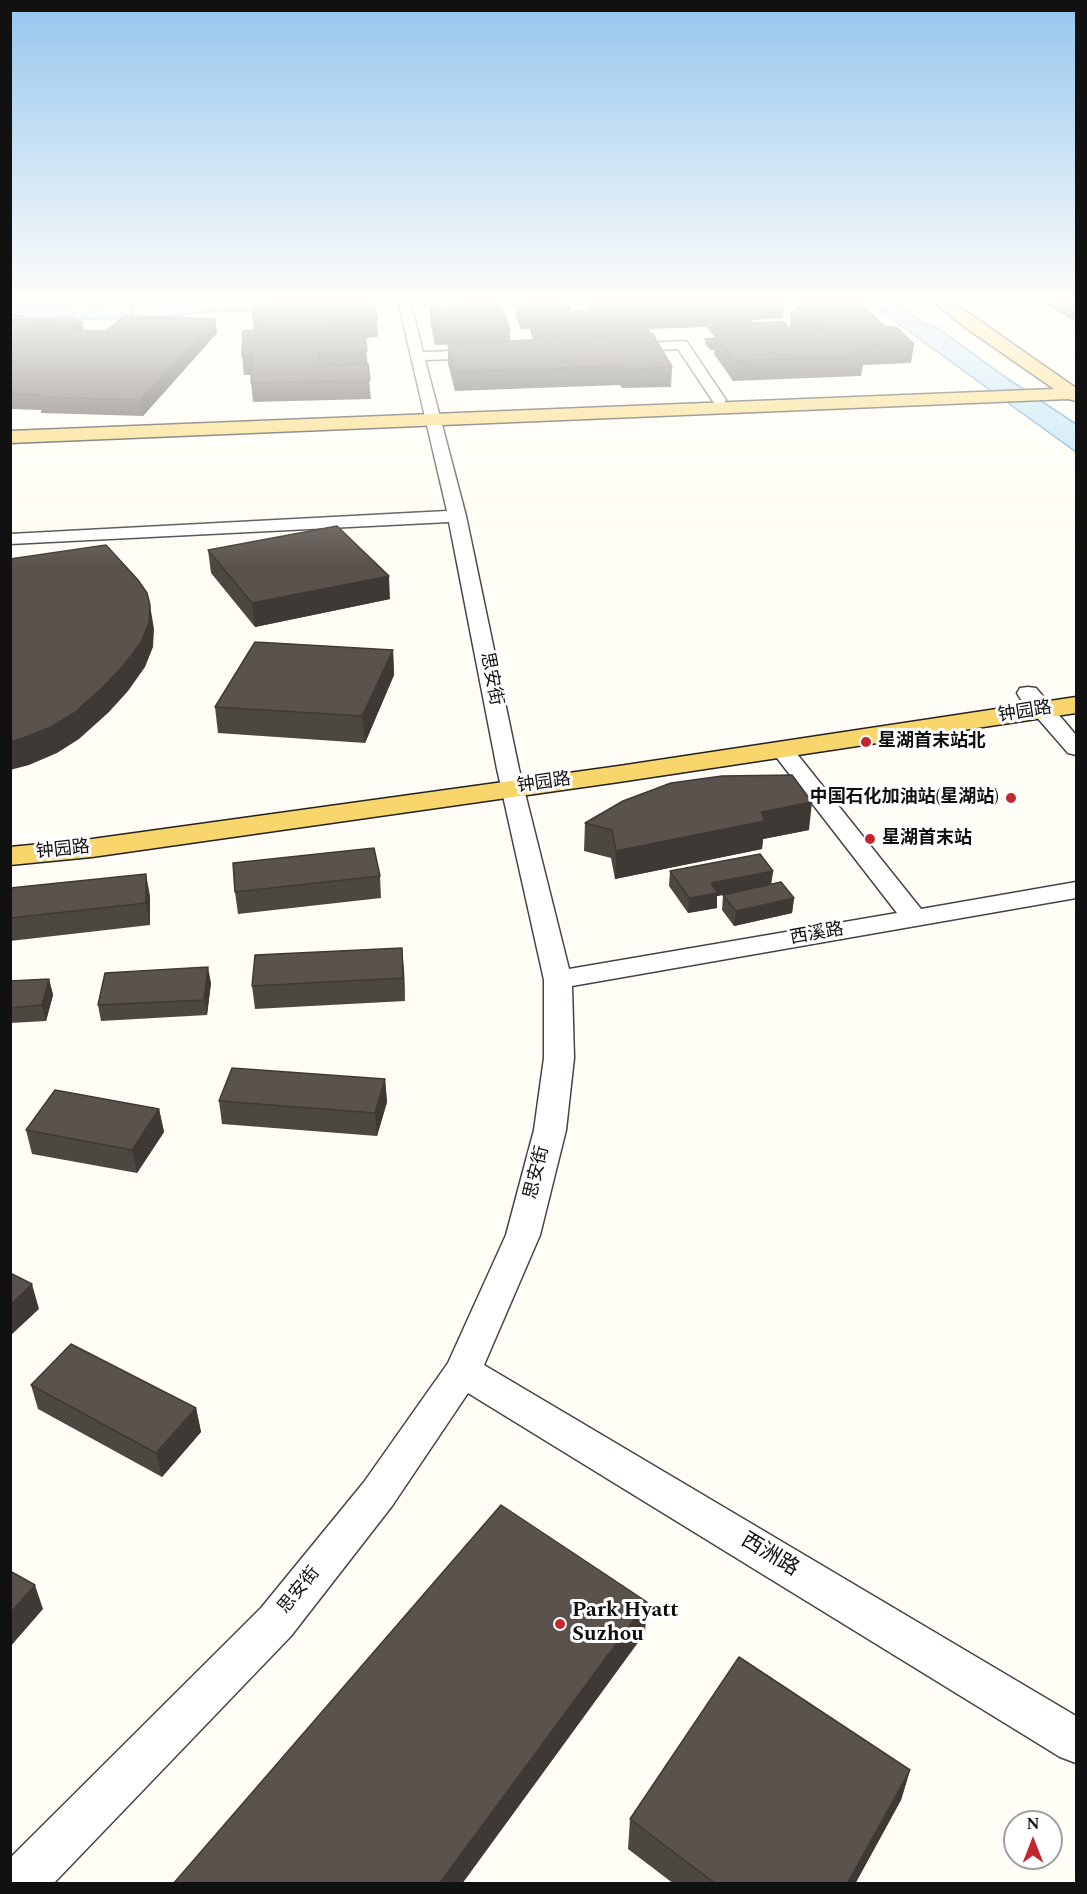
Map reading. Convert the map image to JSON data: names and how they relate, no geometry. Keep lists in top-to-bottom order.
{
  "streets": {
    "main road": ["钟园路"],
    "street": ["思安街", "西溪路", "西洲路"]
  },
  "crossings": [
    ["思安街", "钟园路"],
    ["思安街", "西溪路"],
    ["思安街", "西洲路"]
  ],
  "places": [
    "星湖首末站北",
    "中国石化加油站(星湖站)",
    "星湖首末站",
    "Park Hyatt Suzhou"
  ],
  "north": "top"
}
